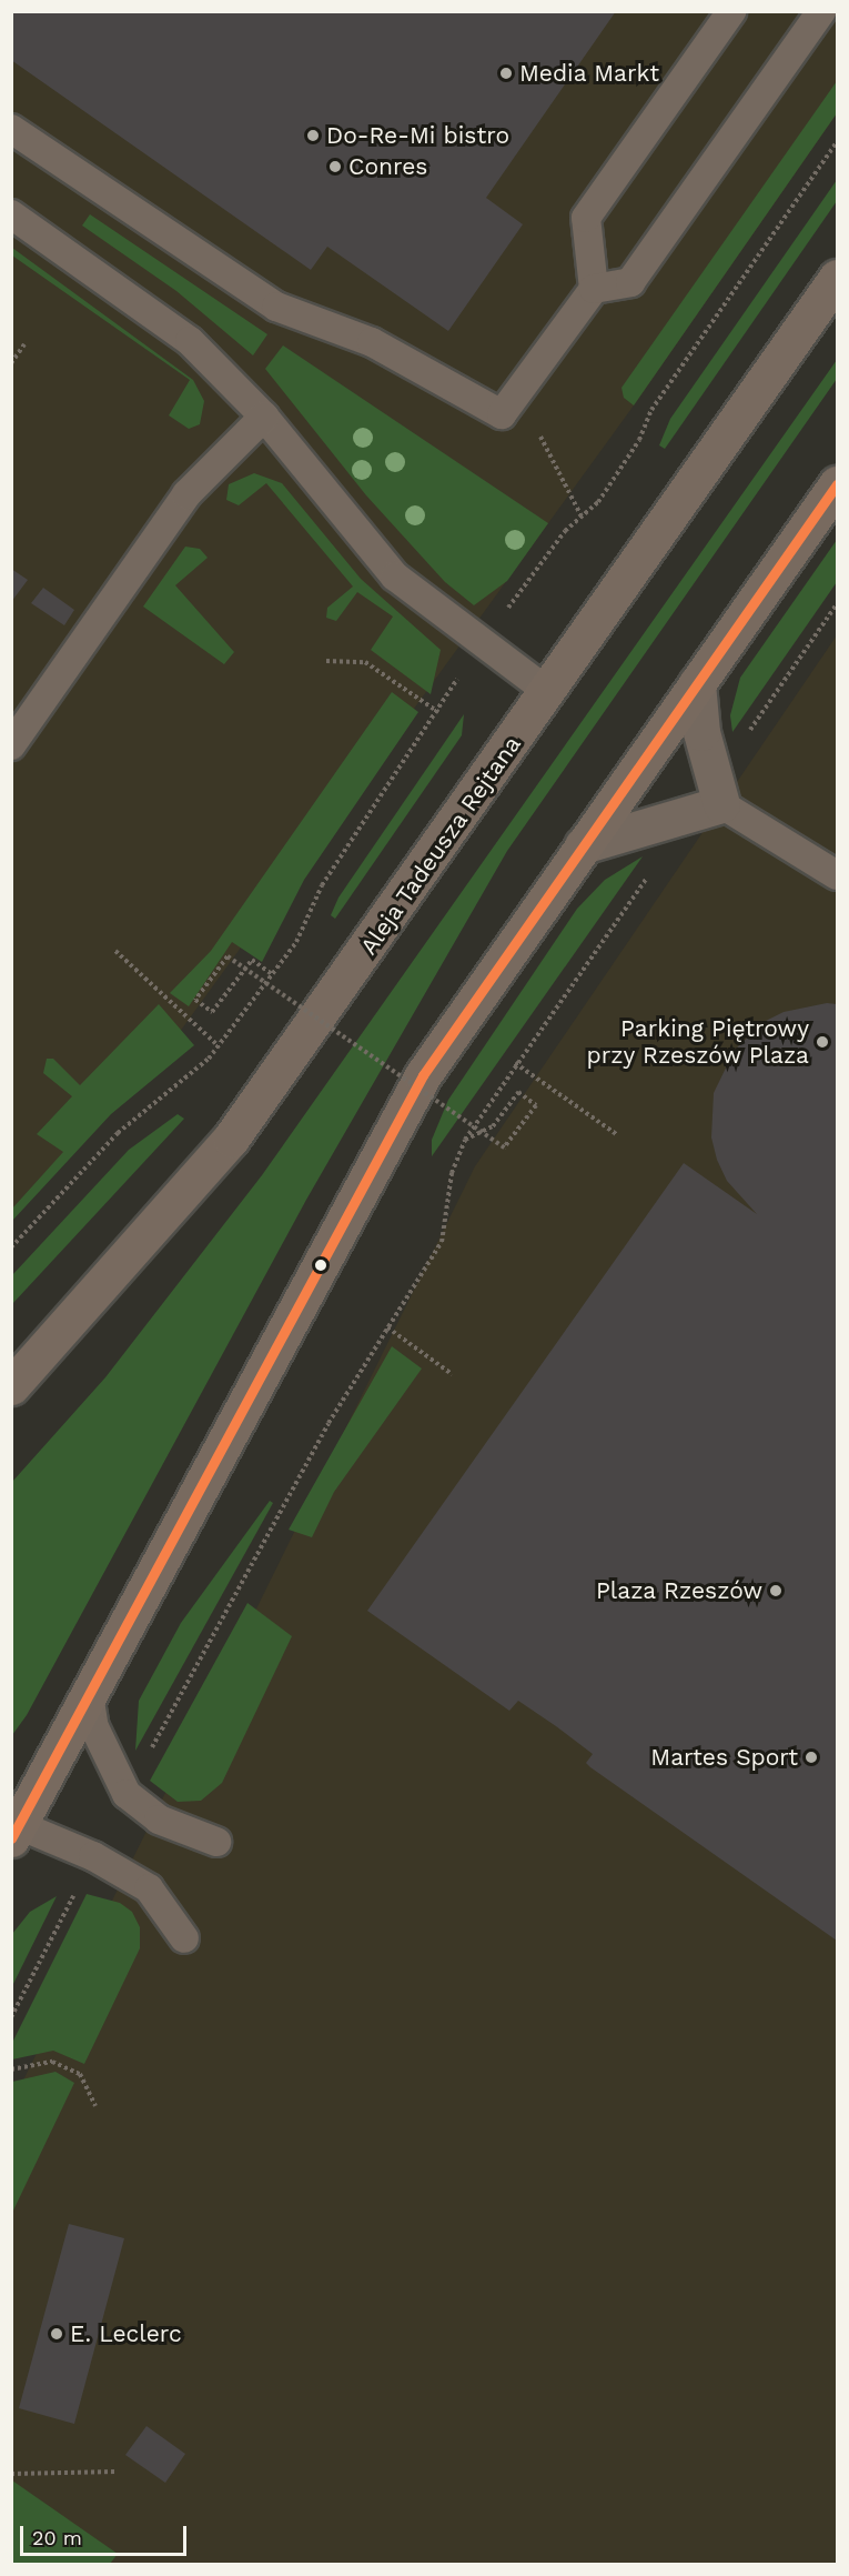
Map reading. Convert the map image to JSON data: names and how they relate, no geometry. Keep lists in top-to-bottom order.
{
  "streets": {
    "main road": ["Aleja Tadeusza Rejtana"]
  },
  "places": [
    "Media Markt",
    "Do-Re-Mi bistro",
    "Conres",
    "Parking Piętrowy przy Rzeszów Plaza",
    "Plaza Rzeszów",
    "Martes Sport",
    "E. Leclerc"
  ],
  "scale_bar": "20 m"
}
